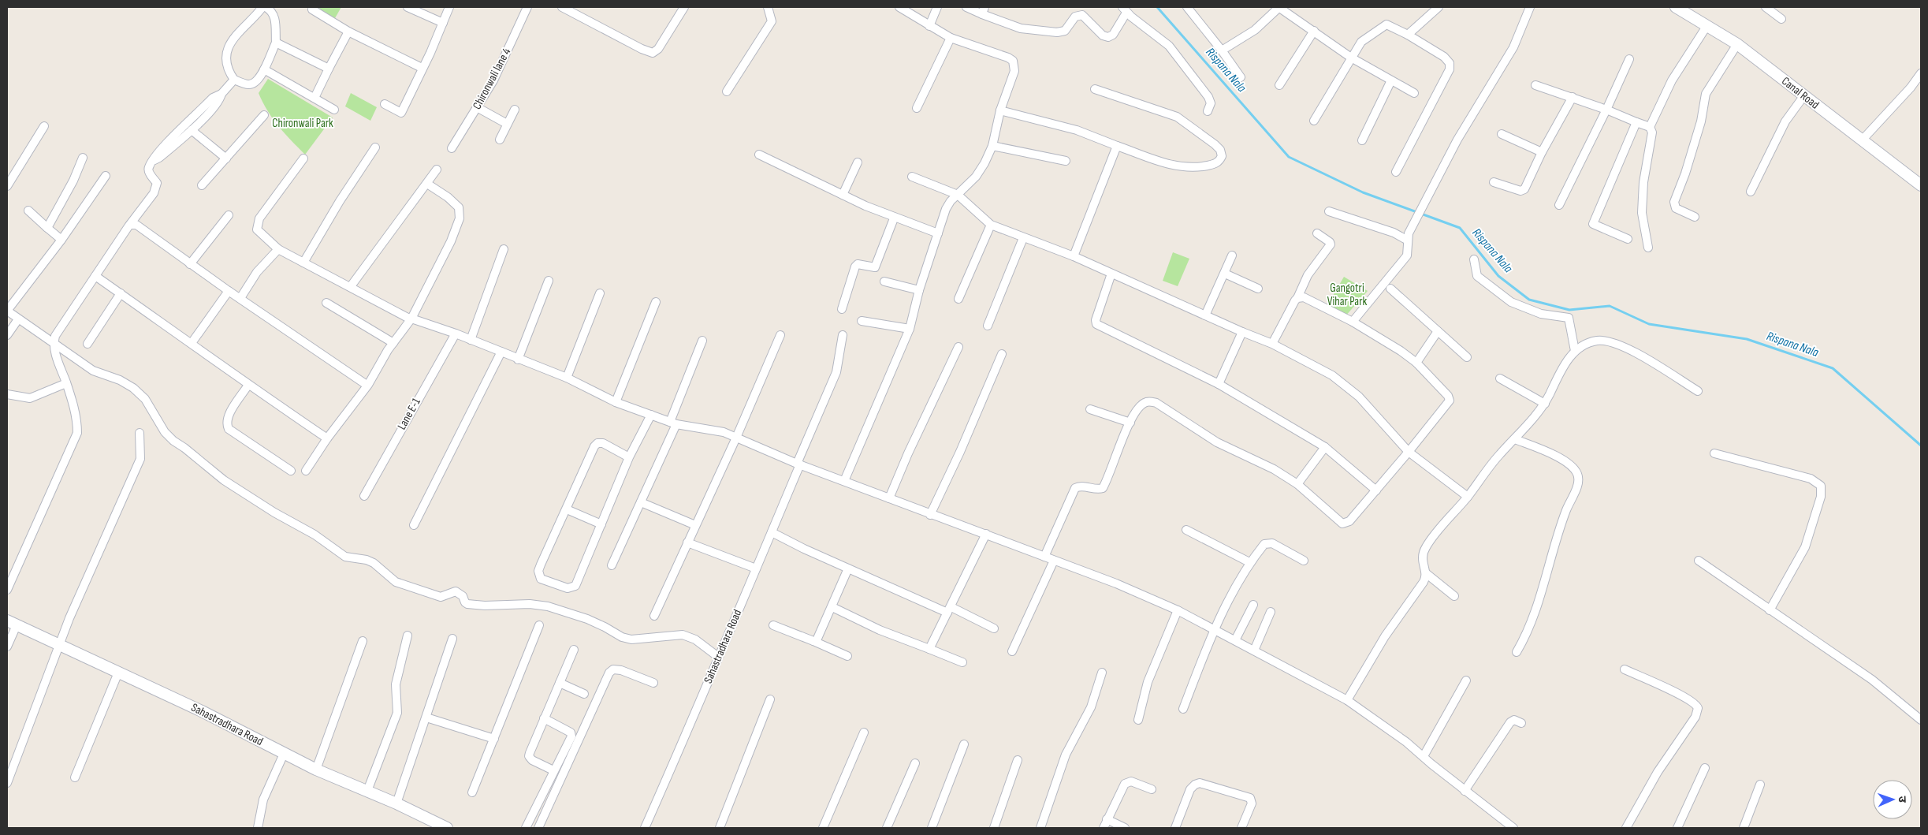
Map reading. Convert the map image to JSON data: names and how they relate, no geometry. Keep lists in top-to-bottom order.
{
  "streets": {
    "main road": ["Canal Road", "Sahastradhara Road"],
    "street": ["Chironwali lane 4", "Lane E-1"]
  },
  "water": ["Rispana Nala"],
  "parks": ["Chironwali Park", "Gangotri Vihar Park"],
  "north": "right"
}
